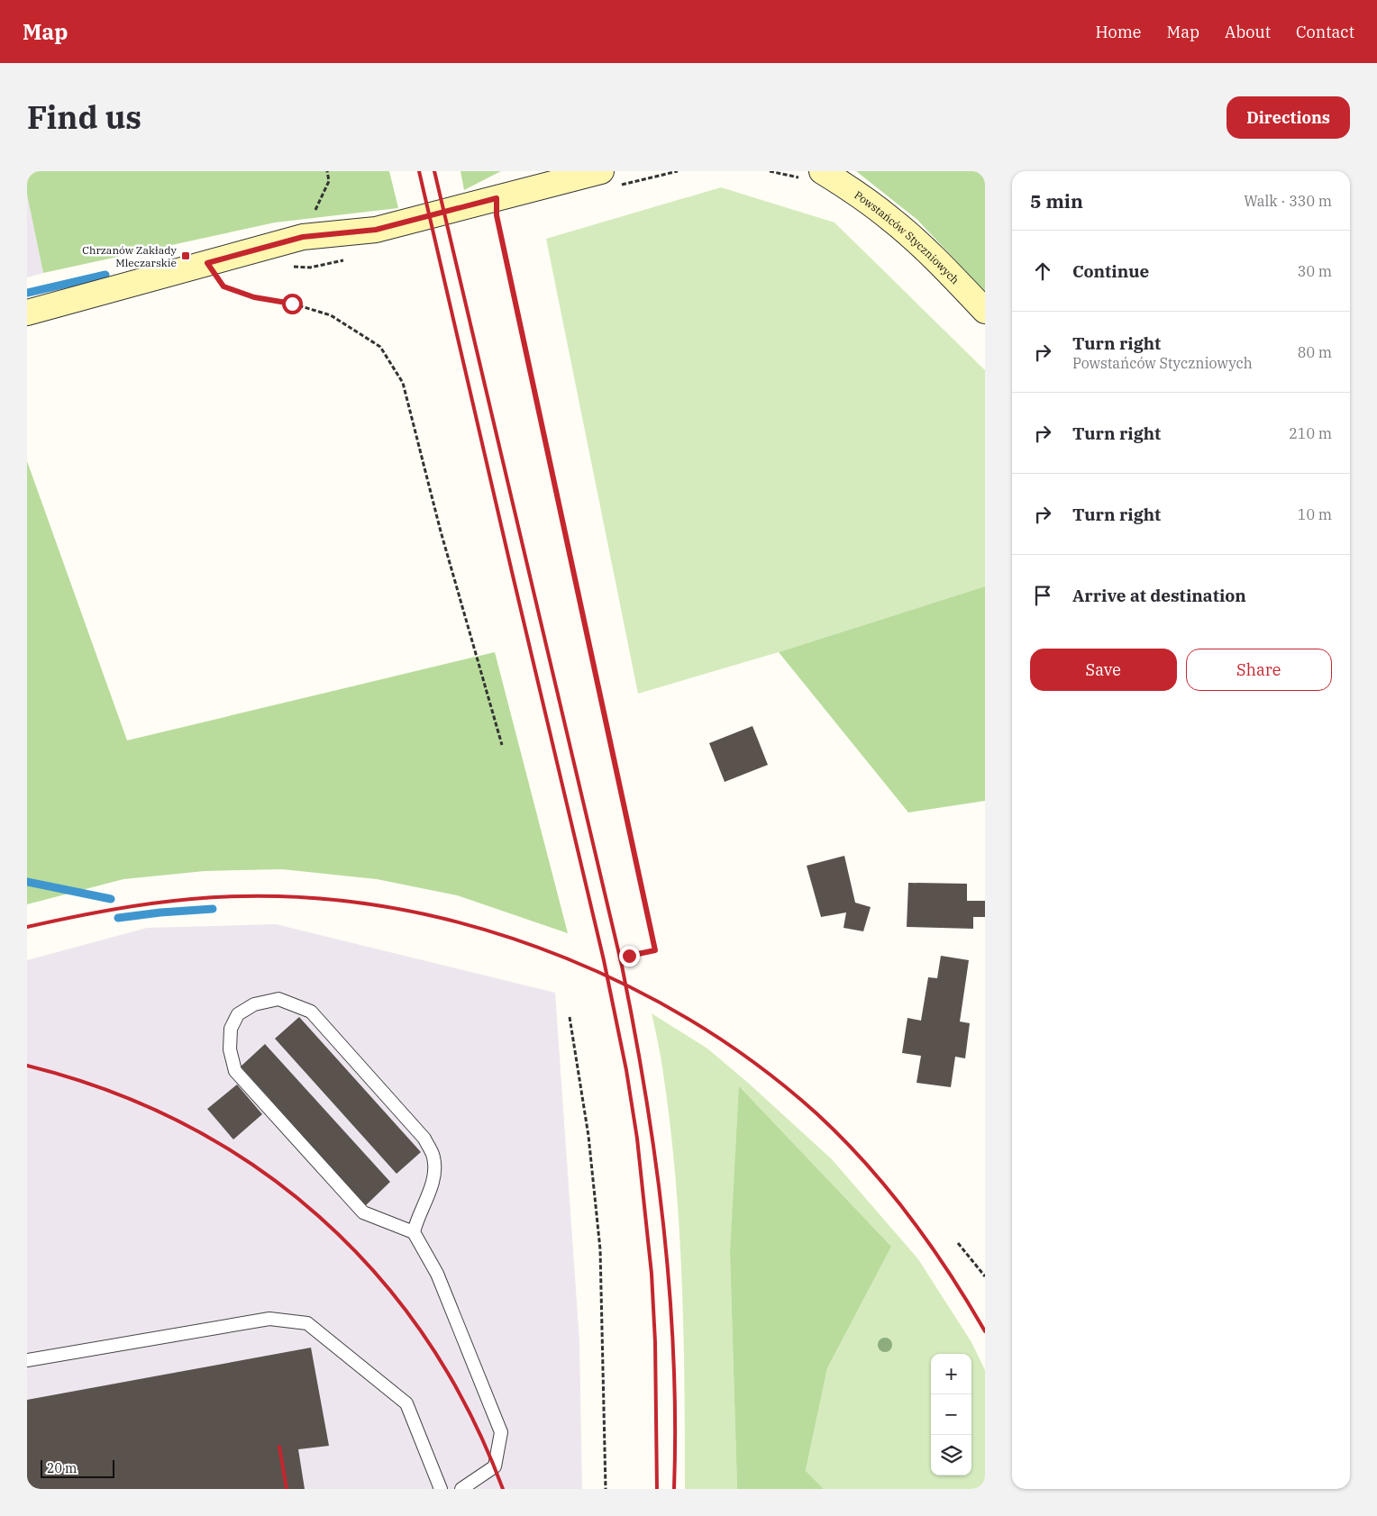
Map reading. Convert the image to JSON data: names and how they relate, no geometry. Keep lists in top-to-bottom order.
{
  "streets": {
    "street": ["Powstańców Styczniowych"]
  },
  "places": {
    "transit": ["Chrzanów Zakłady Mleczarskie"]
  },
  "scale_bar": "20 m",
  "page": {
    "header": "Map",
    "nav": [
      "Home",
      "Map",
      "About",
      "Contact"
    ],
    "title": "Find us",
    "buttons": [
      "Directions",
      ["Save", "Share"]
    ],
    "heading": ["5 min", "Walk · 330 m"],
    "list": [
      ["Continue", "30 m"],
      ["Turn right", "Powstańców Styczniowych", "80 m"],
      ["Turn right", "210 m"],
      ["Turn right", "10 m"],
      "Arrive at destination"
    ],
    "map_buttons": ["+", "−"],
    "scale": "20 m"
  }
}
